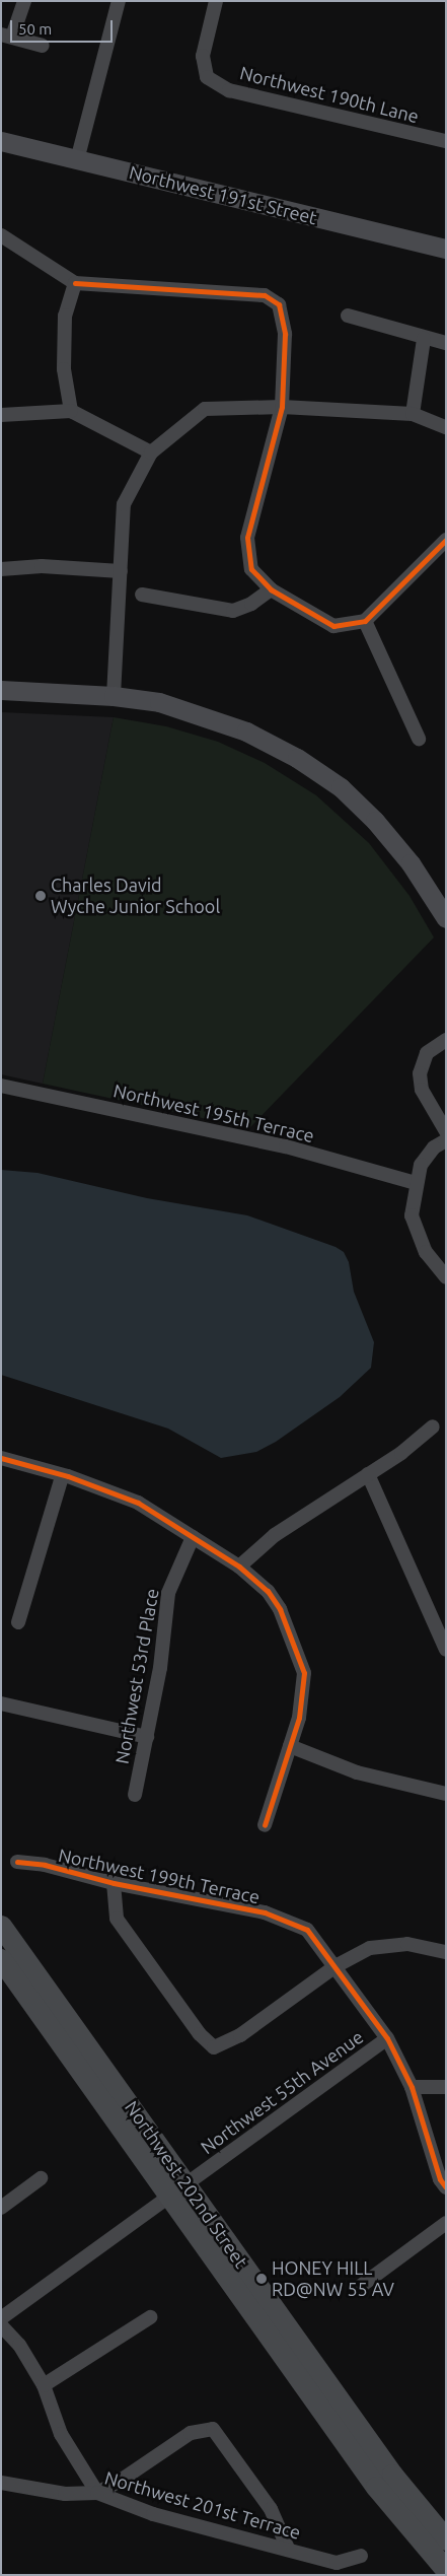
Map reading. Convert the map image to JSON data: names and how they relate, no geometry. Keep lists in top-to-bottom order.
{
  "streets": {
    "main road": ["Northwest 202nd Street"],
    "street": [
      "Northwest 190th Lane",
      "Northwest 191st Street",
      "Northwest 195th Terrace",
      "Northwest 53rd Place",
      "Northwest 199th Terrace",
      "Northwest 55th Avenue",
      "Northwest 201st Terrace"
    ]
  },
  "crossings": [
    ["Northwest 199th Terrace", "Northwest 55th Avenue"],
    ["Northwest 55th Avenue", "Northwest 202nd Street"]
  ],
  "places": ["Charles David Wyche Junior School", "HONEY HILL RD@NW 55 AV"],
  "scale_bar": "50 m"
}
